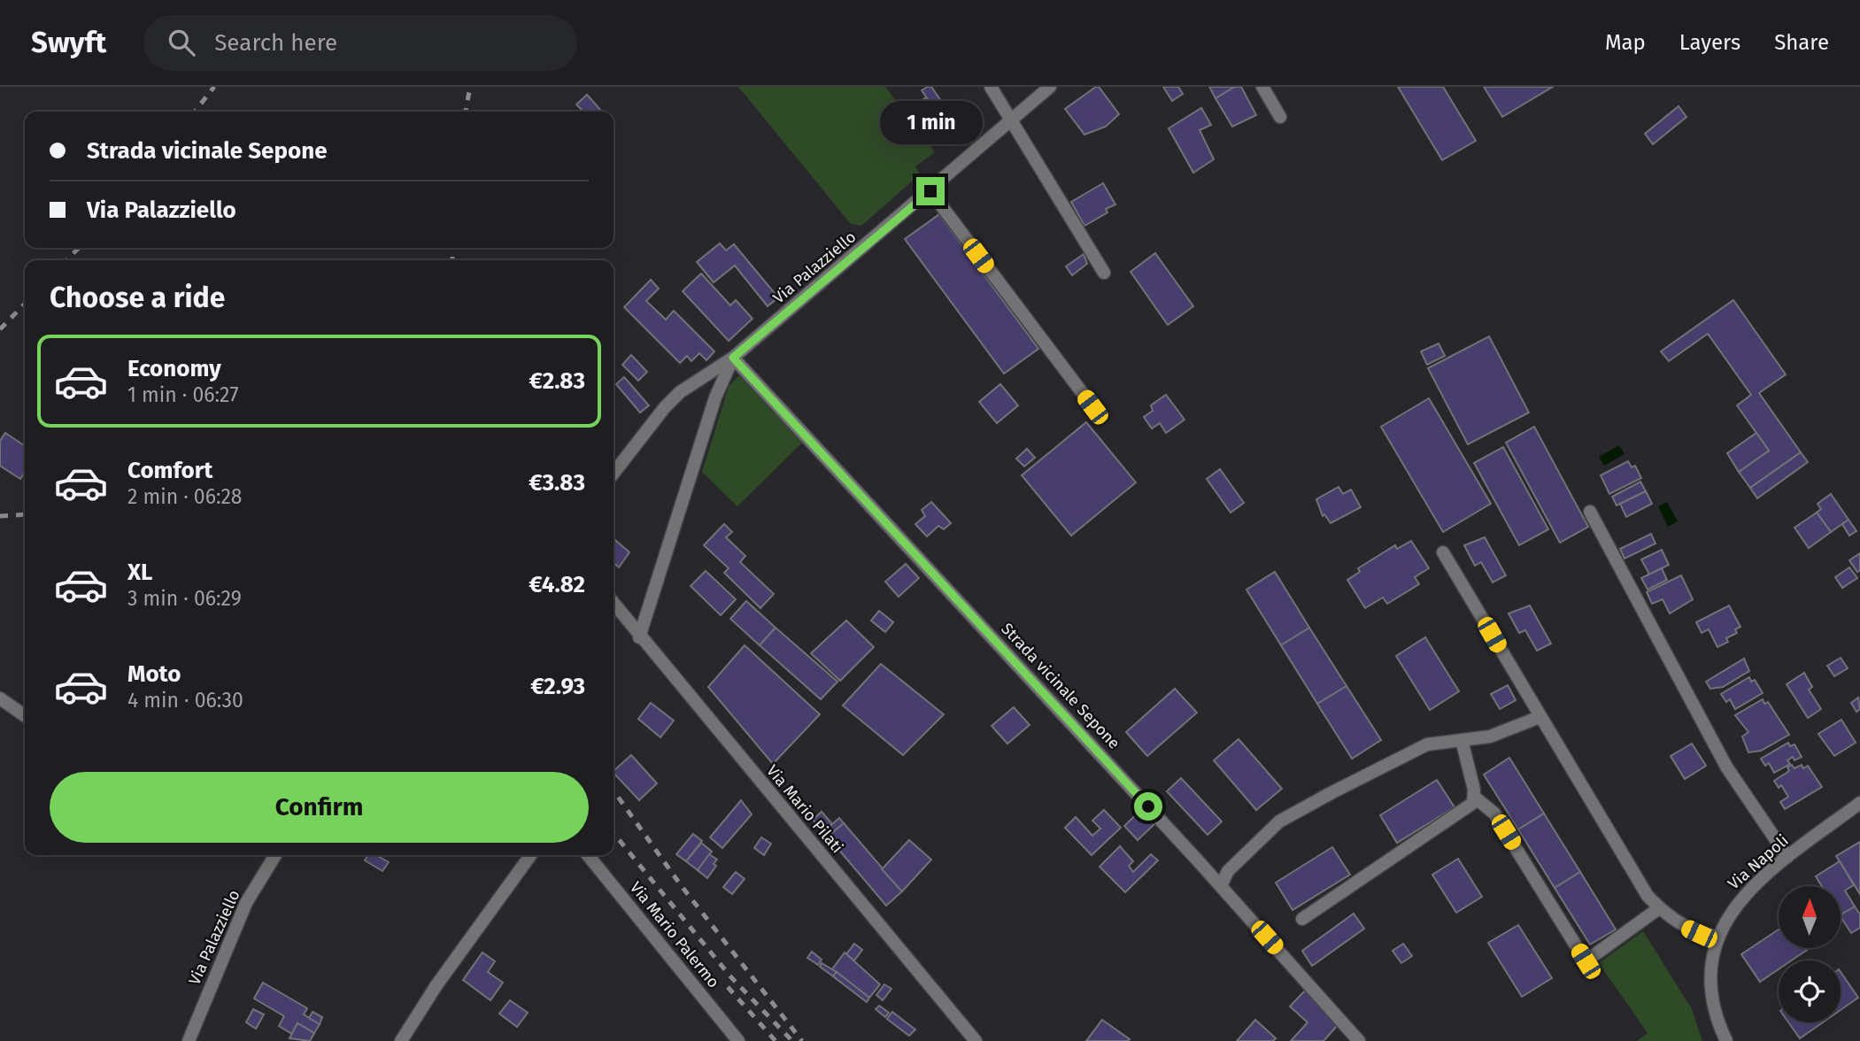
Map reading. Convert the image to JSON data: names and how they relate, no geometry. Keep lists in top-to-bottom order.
{
  "streets": {
    "street": [
      "Via Palazziello",
      "Strada vicinale Sepone",
      "Via Mario Pilati",
      "Via Napoli",
      "Via Mario Palermo"
    ]
  },
  "crossings": [
    ["Via Palazziello", "Strada vicinale Sepone"]
  ],
  "north": "top",
  "page": {
    "header": "Swyft",
    "search": "Search here",
    "nav": ["Map", "Layers", "Share"],
    "bubble": "1 min",
    "banner": ["Strada vicinale Sepone", "Via Palazziello"],
    "heading": "Choose a ride",
    "list": [
      {
        "name": "Economy",
        "note": "1 min · 06:27",
        "value": "€2.83"
      },
      {
        "name": "Comfort",
        "note": "2 min · 06:28",
        "value": "€3.83"
      },
      {
        "name": "XL",
        "note": "3 min · 06:29",
        "value": "€4.82"
      },
      {
        "name": "Moto",
        "note": "4 min · 06:30",
        "value": "€2.93"
      }
    ],
    "buttons": "Confirm"
  }
}
